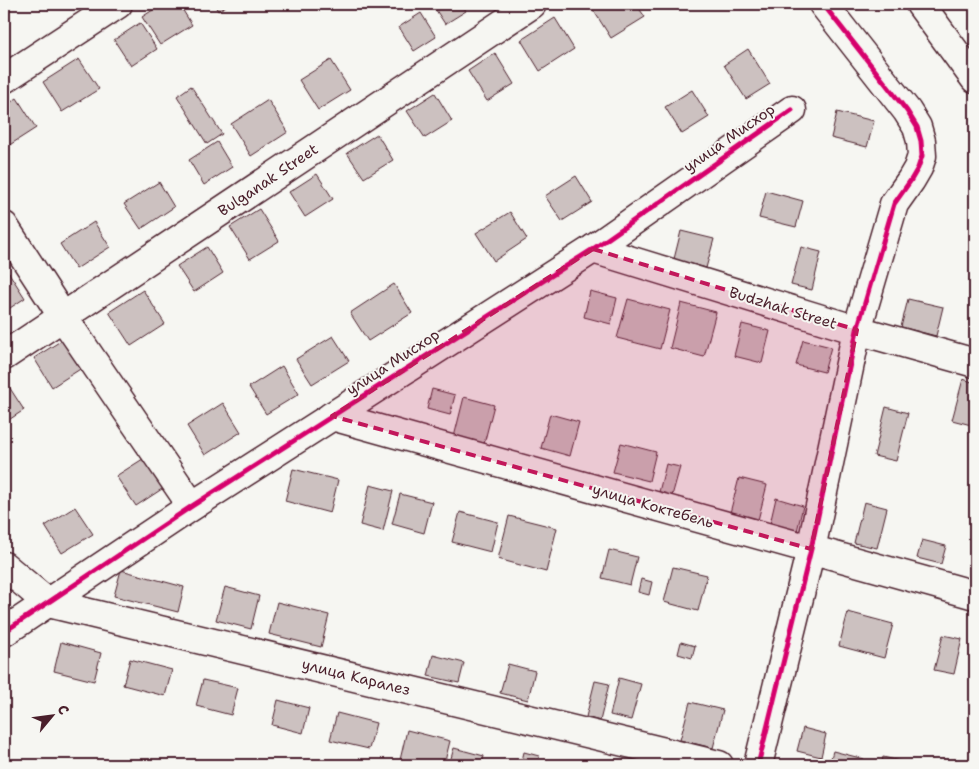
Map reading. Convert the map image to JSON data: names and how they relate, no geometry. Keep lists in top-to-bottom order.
{
  "streets": {
    "street": [
      "улица Мисхор",
      "Bulganak Street",
      "Budzhak Street",
      "улица Коктебель",
      "улица Каралез"
    ]
  },
  "crossings": [
    ["улица Мисхор", "Budzhak Street"],
    ["улица Мисхор", "улица Коктебель"],
    ["улица Мисхор", "улица Каралез"]
  ],
  "north": "top right"
}
